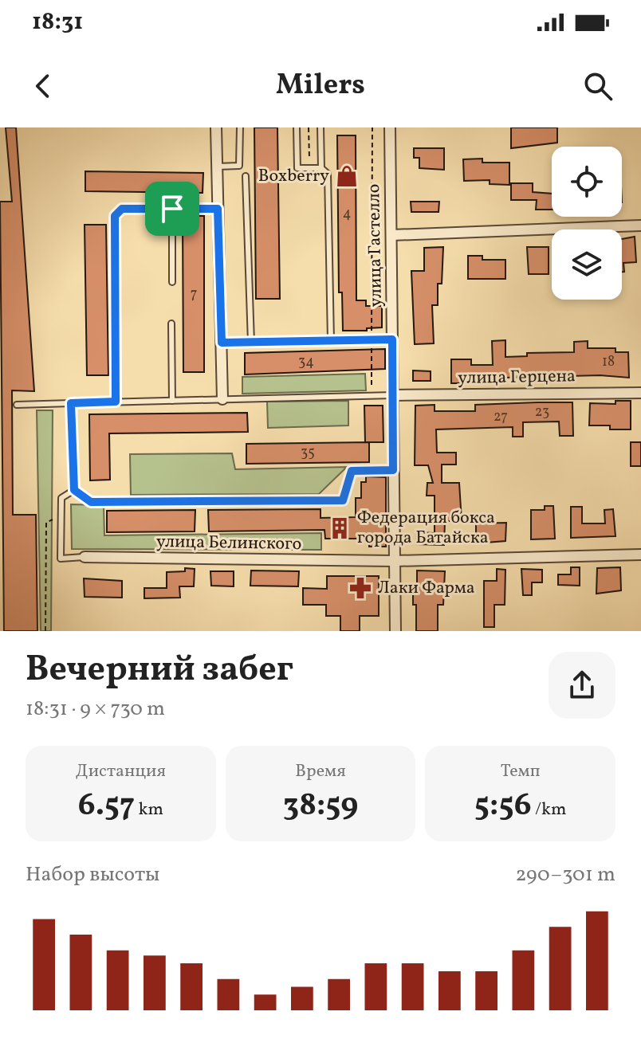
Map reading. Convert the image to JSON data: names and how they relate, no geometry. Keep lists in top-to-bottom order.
{
  "streets": {
    "street": ["улица Гастелло", "улица Герцена", "улица Белинского"]
  },
  "crossings": [
    ["улица Гастелло", "улица Герцена"],
    ["улица Гастелло", "улица Белинского"]
  ],
  "places": {
    "shop": ["Boxberry"],
    "building": ["Федерация бокса города Батайска"],
    "pharmacy": ["Лаки Фарма"]
  },
  "house_numbers": [
    "4",
    "7",
    "34",
    "18",
    "23",
    "27",
    "35"
  ],
  "page": {
    "status": "18:31",
    "header": "Milers",
    "heading": ["Вечерний забег", "18:31 · 9 × 730 m"],
    "stats": [
      ["Дистанция", "6.57 km"],
      ["Время", "38:59"],
      ["Темп", "5:56 /km"]
    ],
    "chart": ["Набор высоты", "290–301 m"]
  }
}
